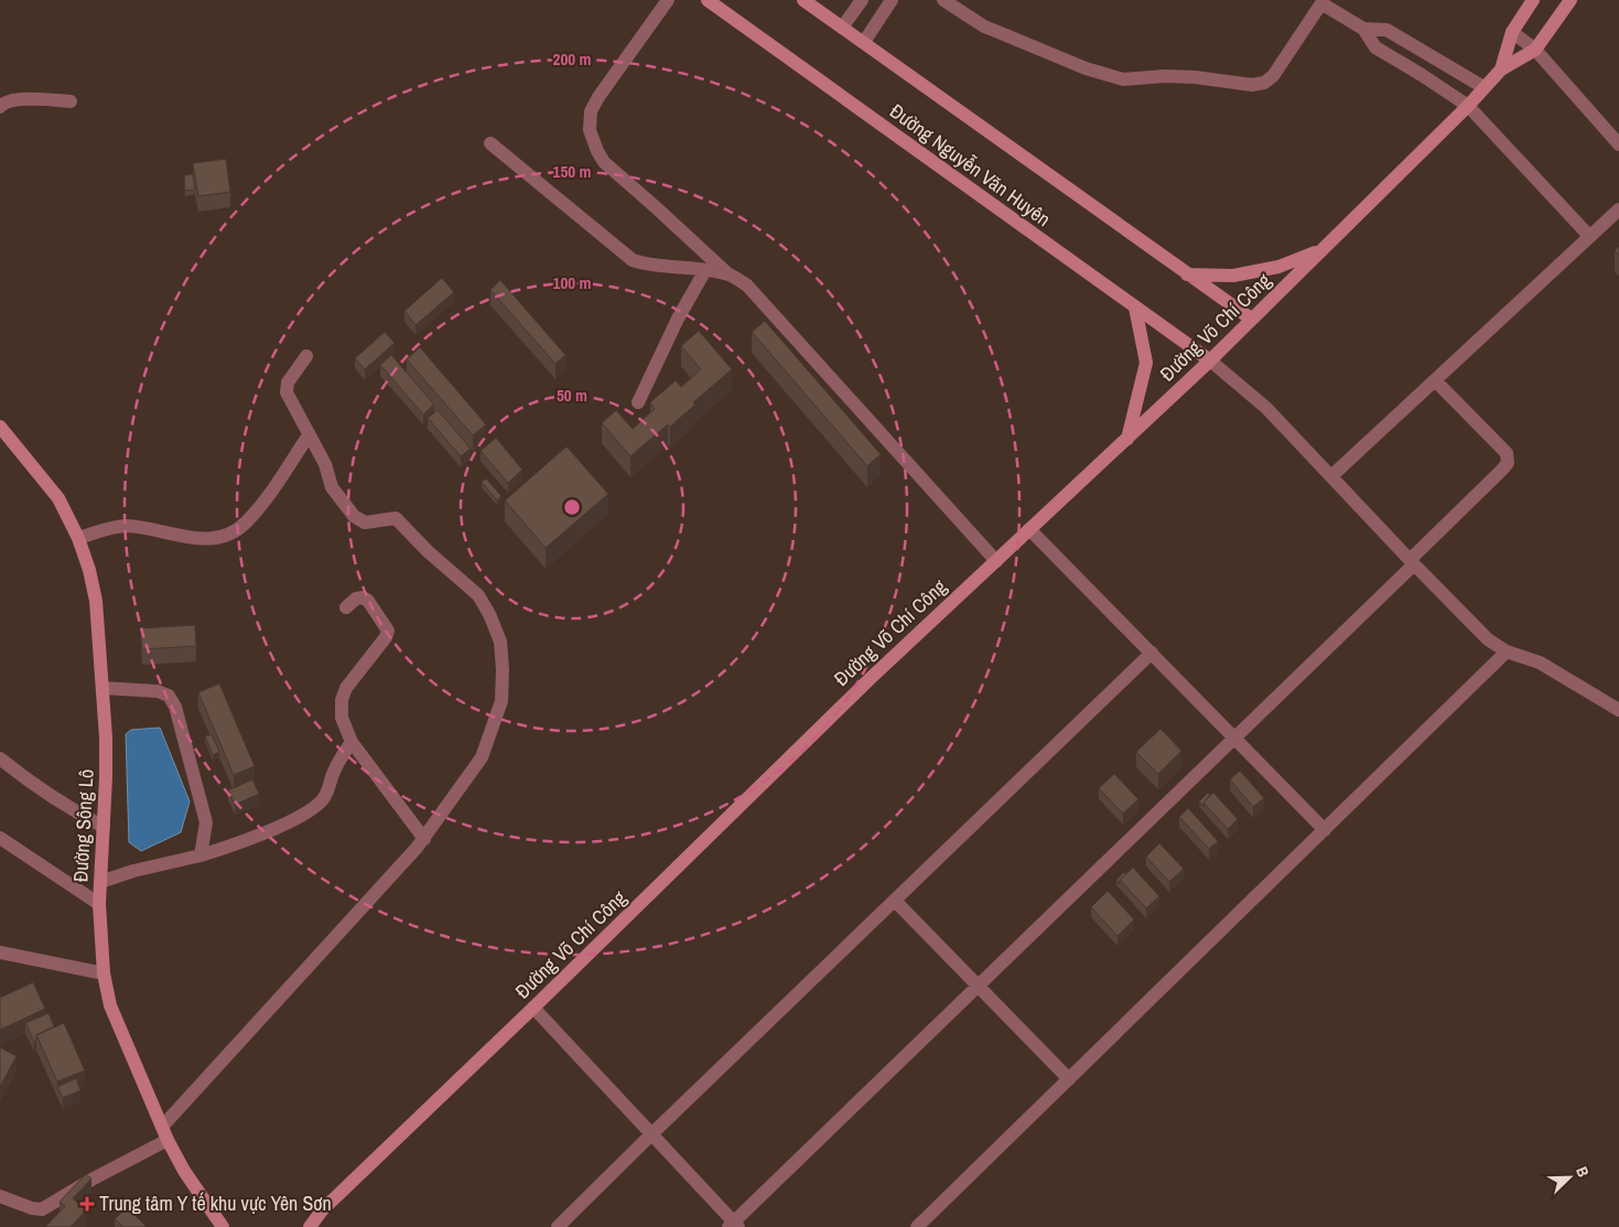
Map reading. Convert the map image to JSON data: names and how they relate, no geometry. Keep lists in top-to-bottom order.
{
  "streets": {
    "main road": ["Đường Nguyễn Văn Huyên", "Đường Võ Chí Công", "Đường Sông Lô"]
  },
  "crossings": [
    ["Đường Nguyễn Văn Huyên", "Đường Võ Chí Công"]
  ],
  "places": {
    "health": ["Trung tâm Y tế khu vực Yên Sơn"]
  },
  "north": "top right",
  "rings": [
    "200 m",
    "150 m",
    "100 m",
    "50 m"
  ]
}
